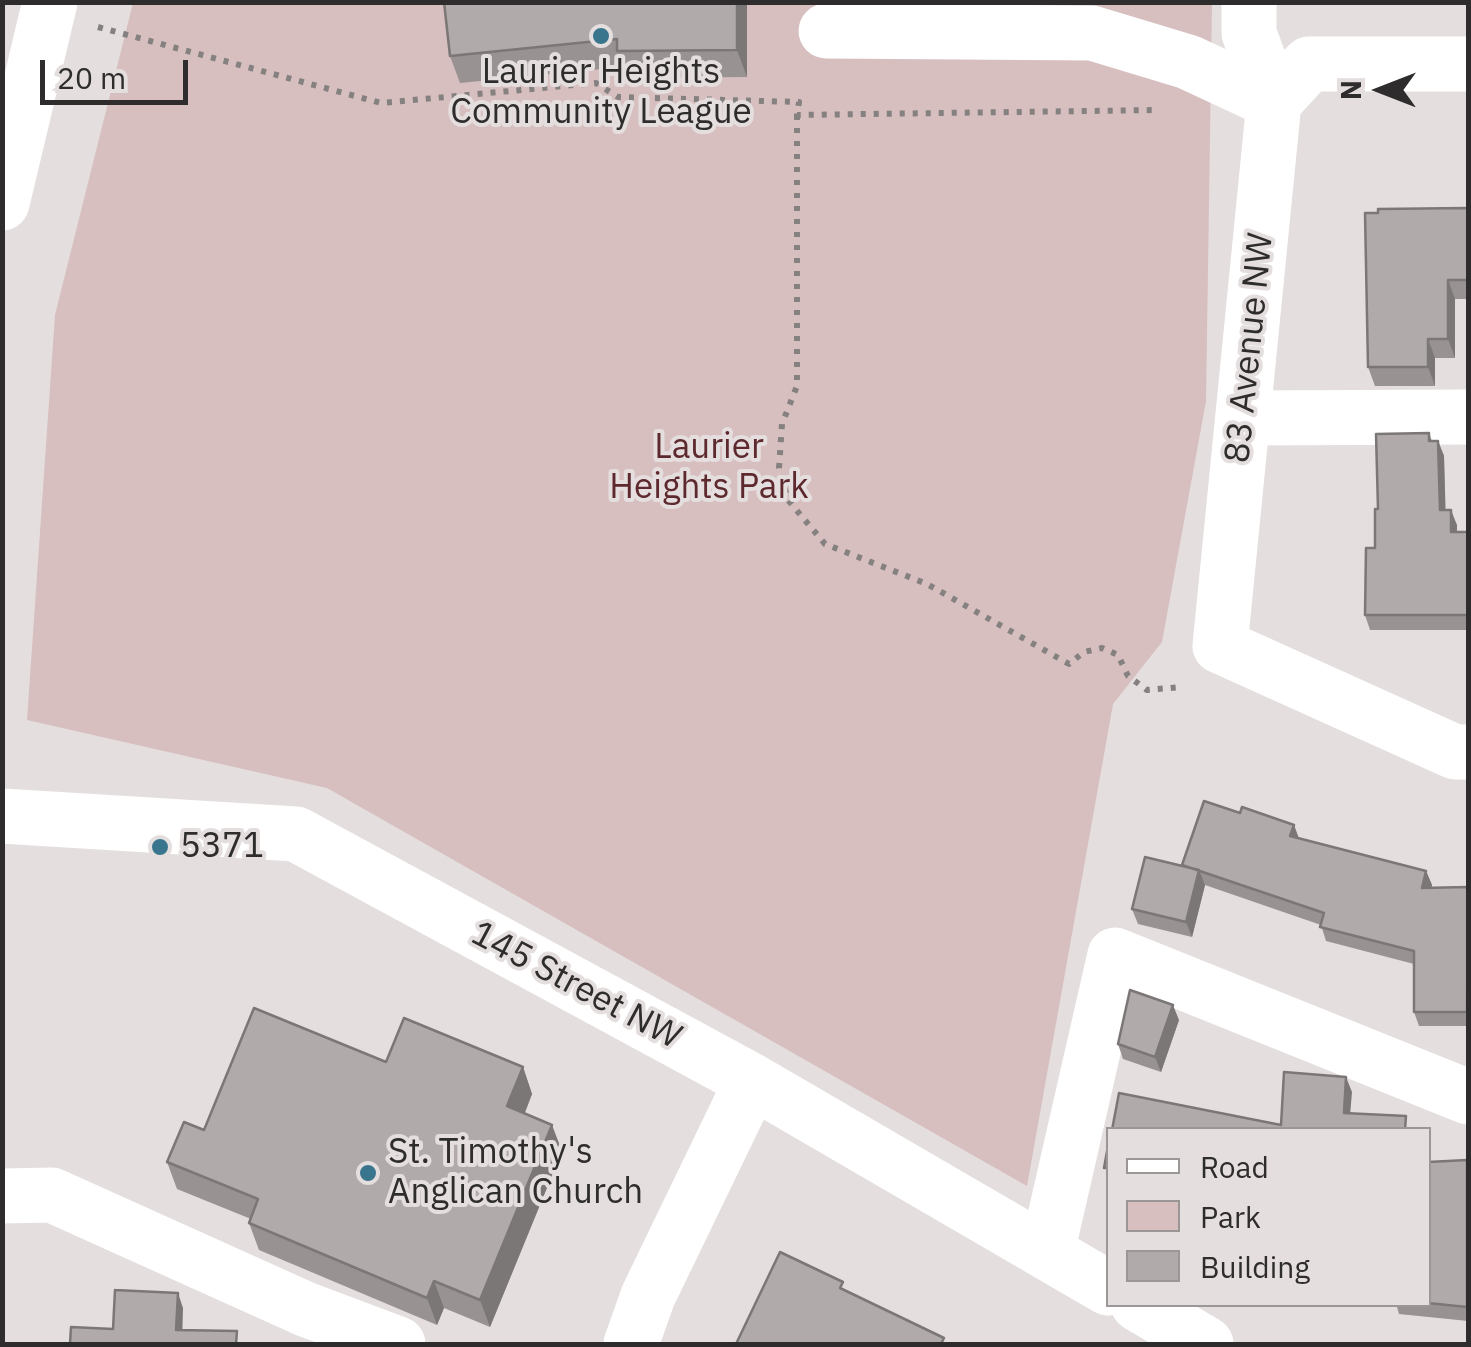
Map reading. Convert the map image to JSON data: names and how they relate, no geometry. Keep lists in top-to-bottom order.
{
  "streets": {
    "street": ["83 Avenue NW", "145 Street NW"]
  },
  "parks": ["Laurier Heights Park"],
  "places": ["Laurier Heights Community League", "5371", "St. Timothy's Anglican Church"],
  "legend": ["Road", "Park", "Building"],
  "scale_bar": "20 m",
  "north": "left"
}
